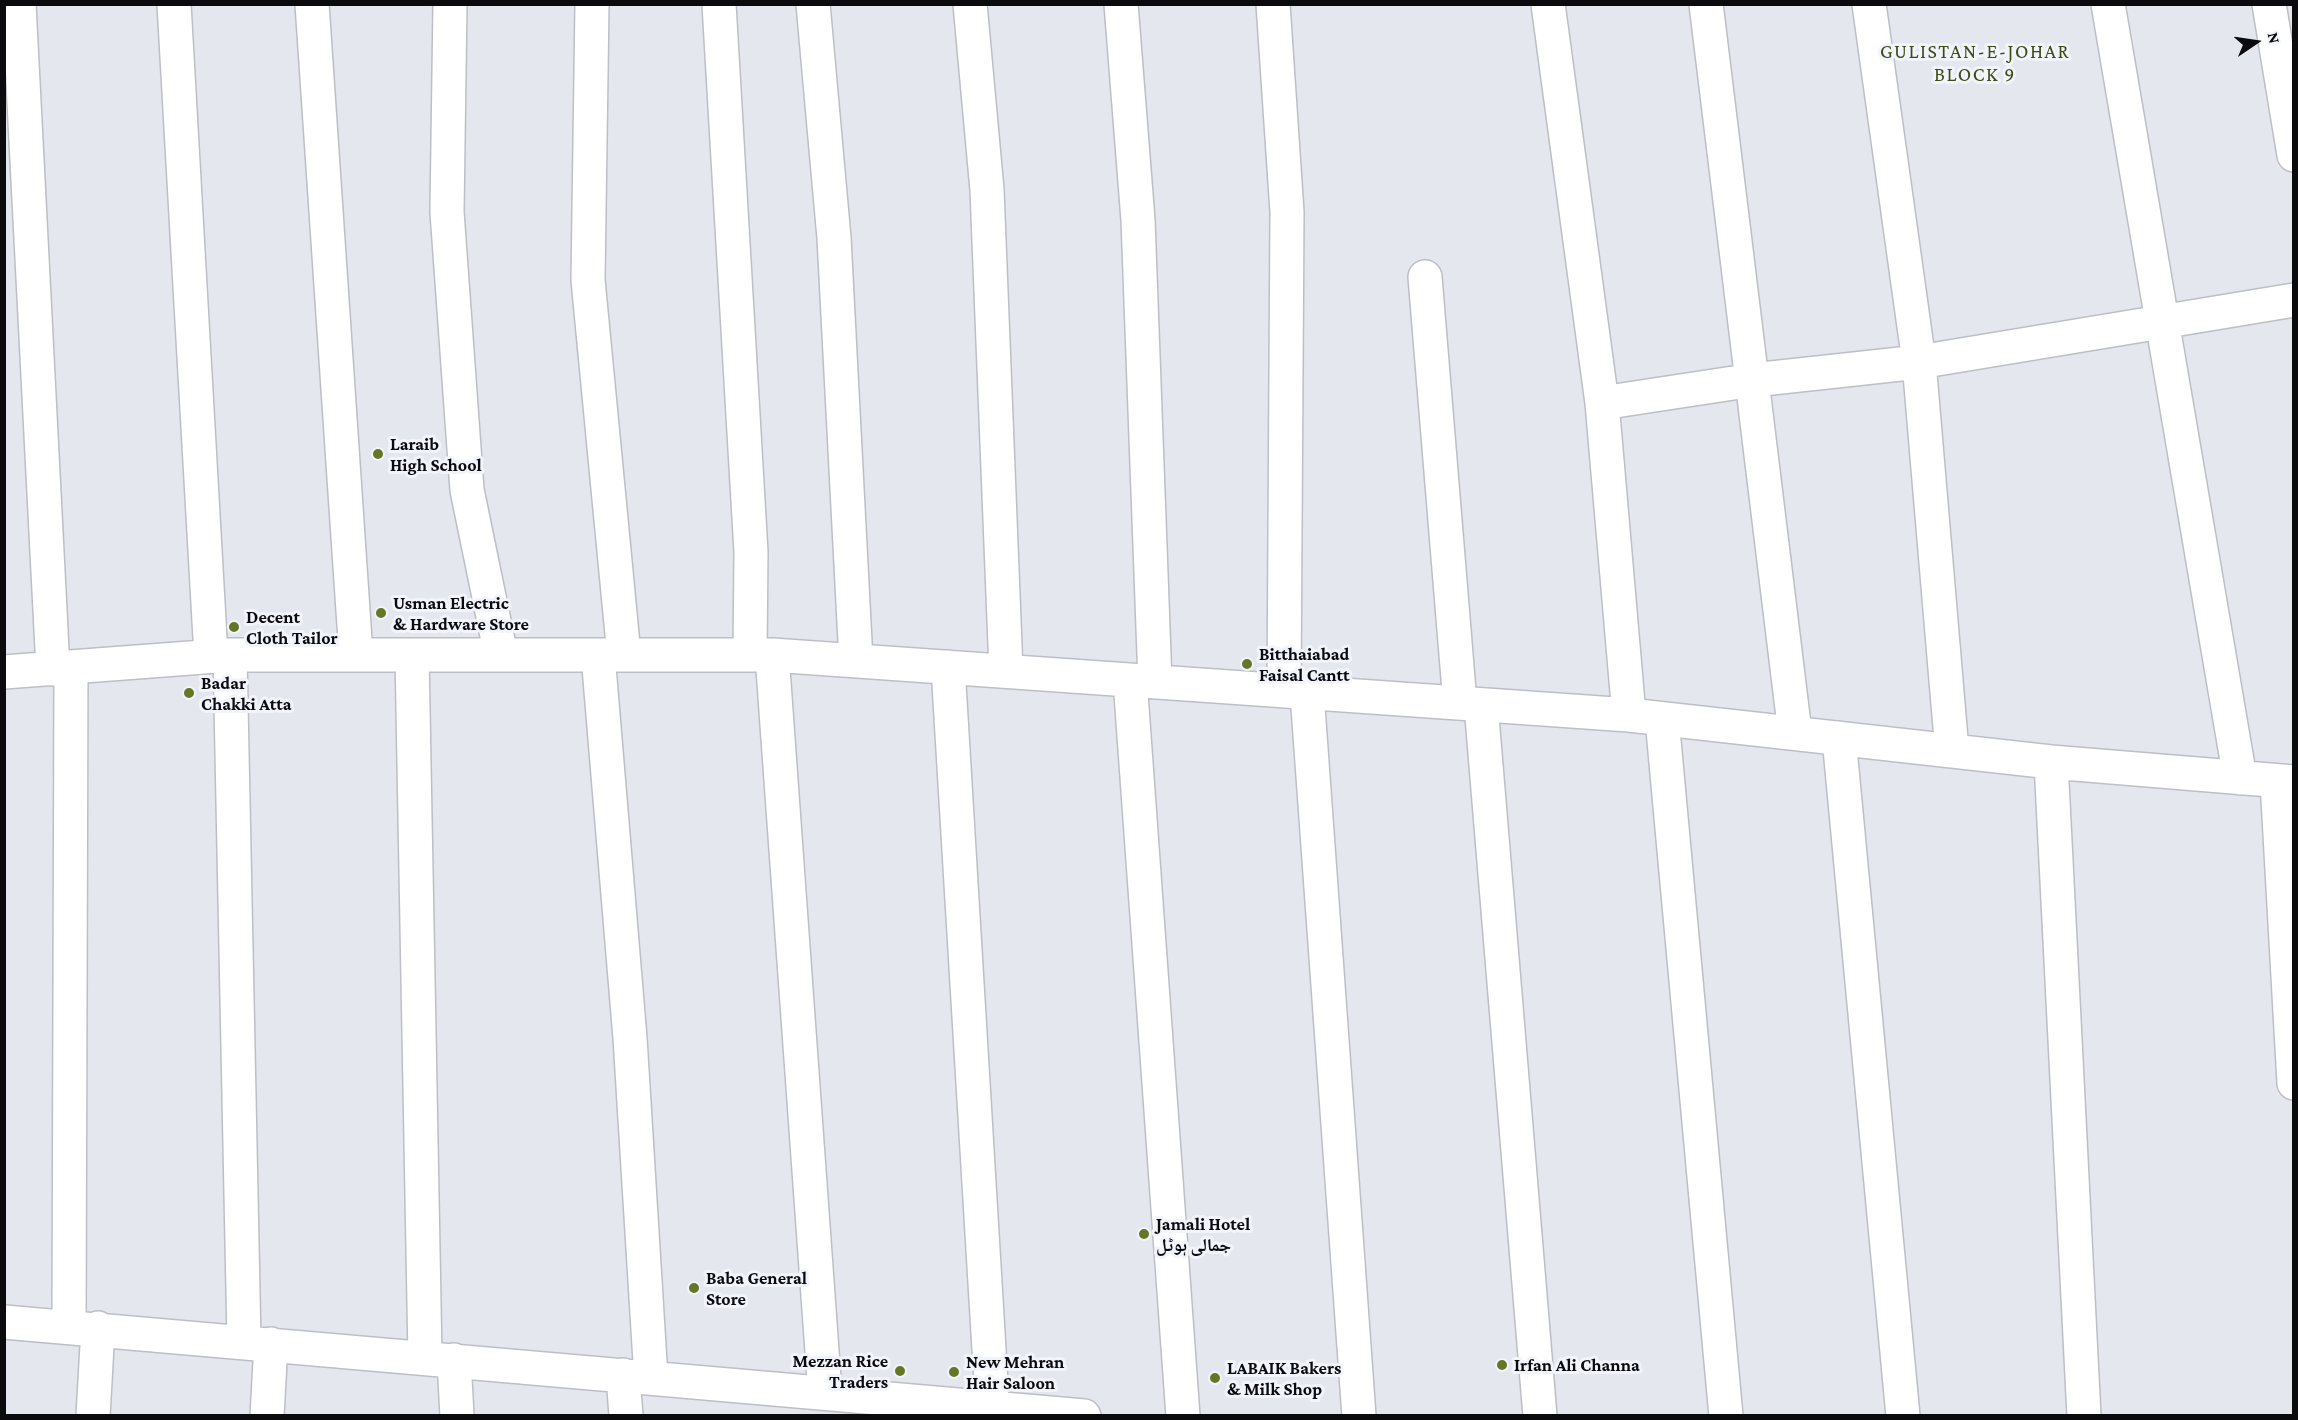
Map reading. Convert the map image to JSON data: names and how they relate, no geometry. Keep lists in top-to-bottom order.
{
  "districts": ["GULISTAN-E-JOHAR BLOCK 9"],
  "places": [
    "Laraib High School",
    "Usman Electric & Hardware Store",
    "Decent Cloth Tailor",
    "Bitthaiabad Faisal Cantt",
    "Badar Chakki Atta",
    "Jamali Hotel جمالی ہوٹل",
    "Baba General Store",
    "Irfan Ali Channa",
    "Mezzan Rice Traders",
    "New Mehran Hair Saloon",
    "LABAIK Bakers & Milk Shop"
  ],
  "north": "right"
}
